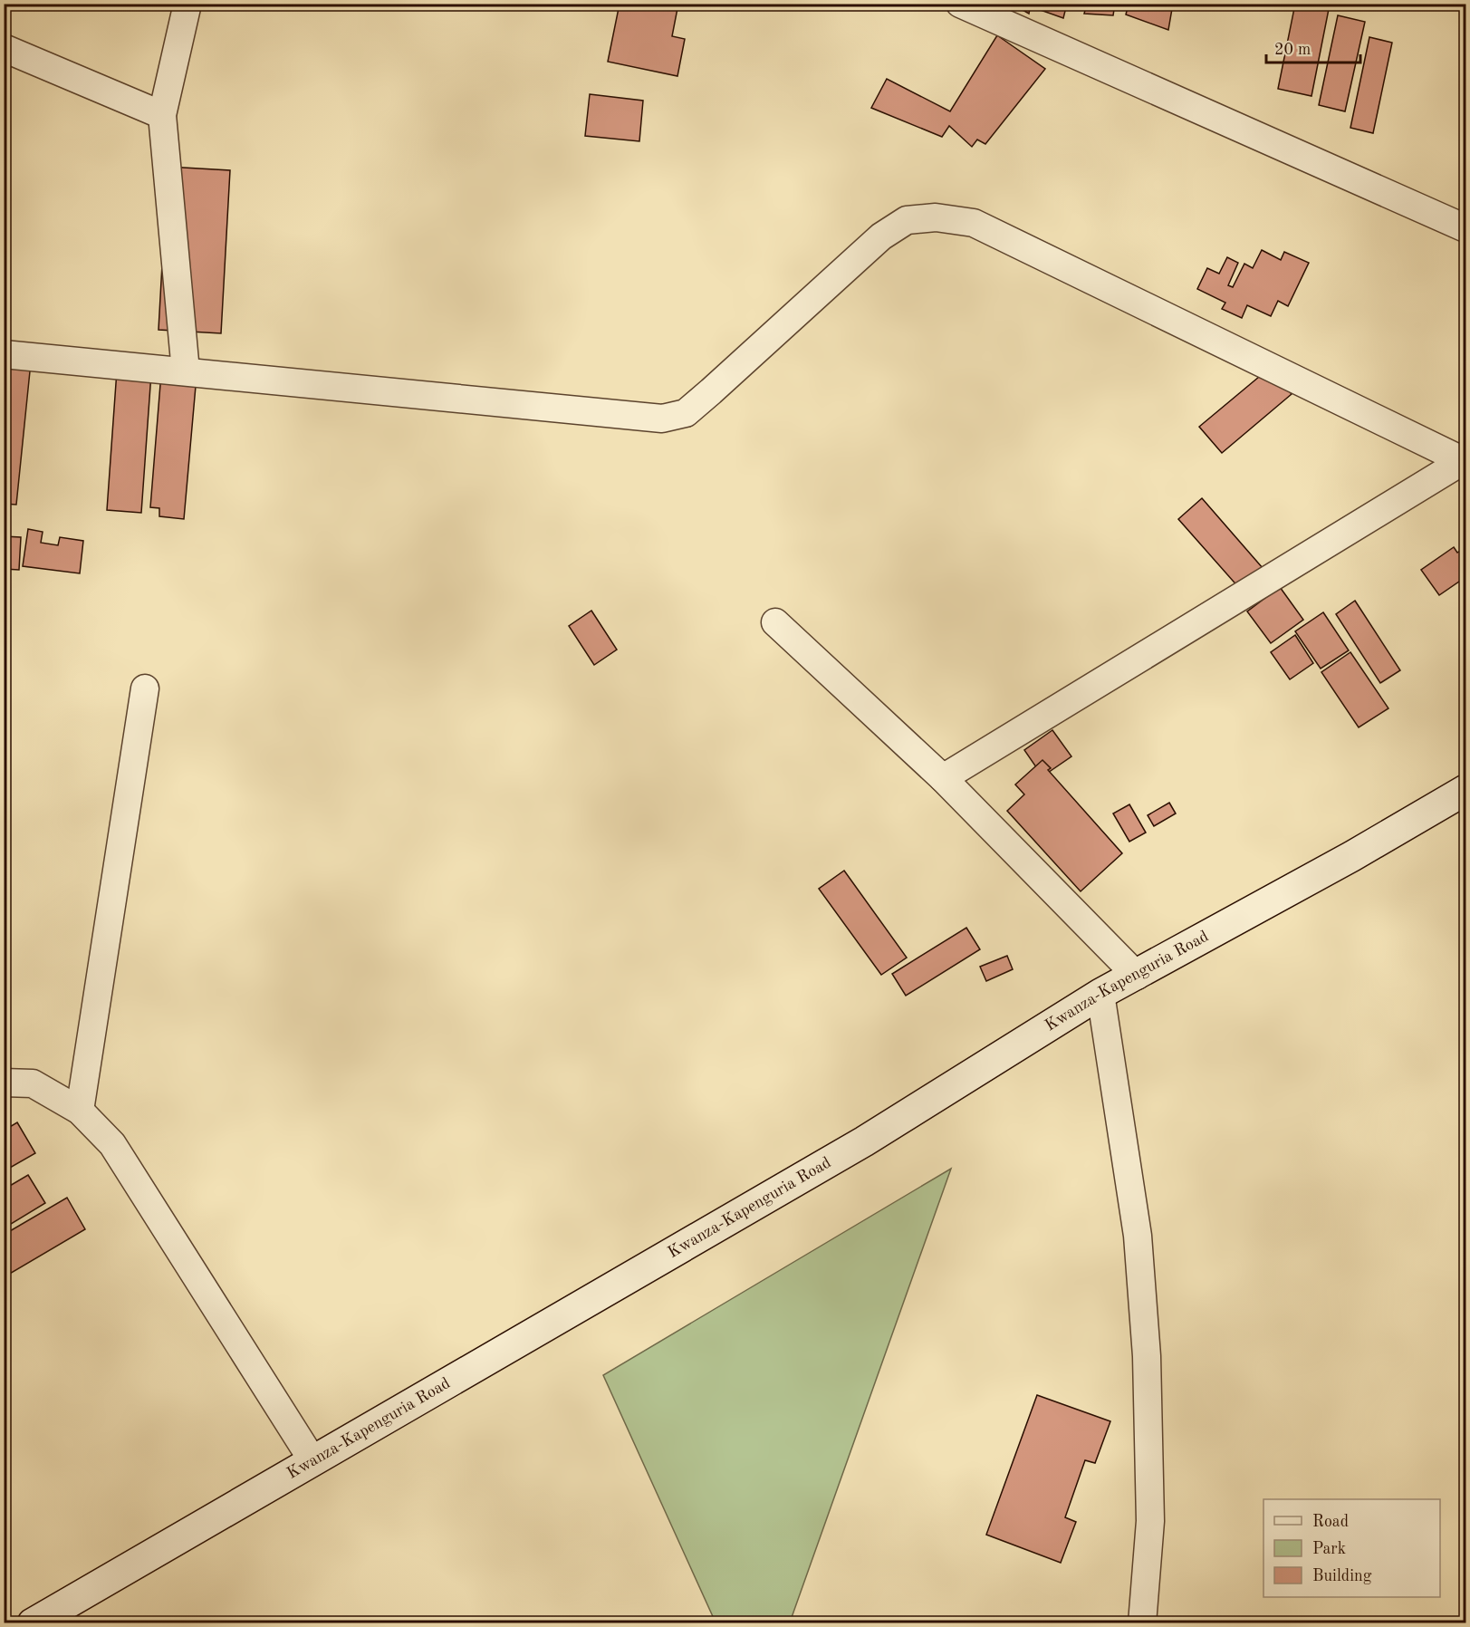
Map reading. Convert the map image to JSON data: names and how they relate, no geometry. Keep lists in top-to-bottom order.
{
  "streets": {
    "street": ["Kwanza-Kapenguria Road"]
  },
  "legend": ["Road", "Park", "Building"],
  "scale_bar": "20 m"
}
